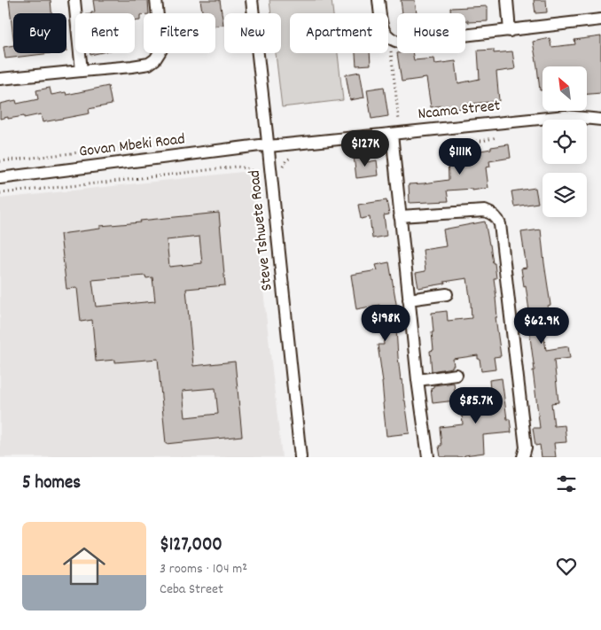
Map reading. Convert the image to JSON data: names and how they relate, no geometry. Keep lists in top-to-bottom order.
{
  "streets": {
    "street": ["Ncama Street", "Govan Mbeki Road", "Steve Tshwete Road"]
  },
  "crossings": [
    ["Ncama Street", "Govan Mbeki Road"],
    ["Ncama Street", "Steve Tshwete Road"],
    ["Govan Mbeki Road", "Steve Tshwete Road"]
  ],
  "north": "top left",
  "page": {
    "chip": [
      "Buy",
      "Rent",
      "Filters",
      "New",
      "Apartment",
      "House"
    ],
    "price": [
      "$127K",
      "$111K",
      "$198K",
      "$62.9K",
      "$85.7K"
    ],
    "heading": "5 homes",
    "list": [
      {
        "name": "$127,000",
        "note": "3 rooms · 104 m² · Ceba Street"
      }
    ]
  }
}
